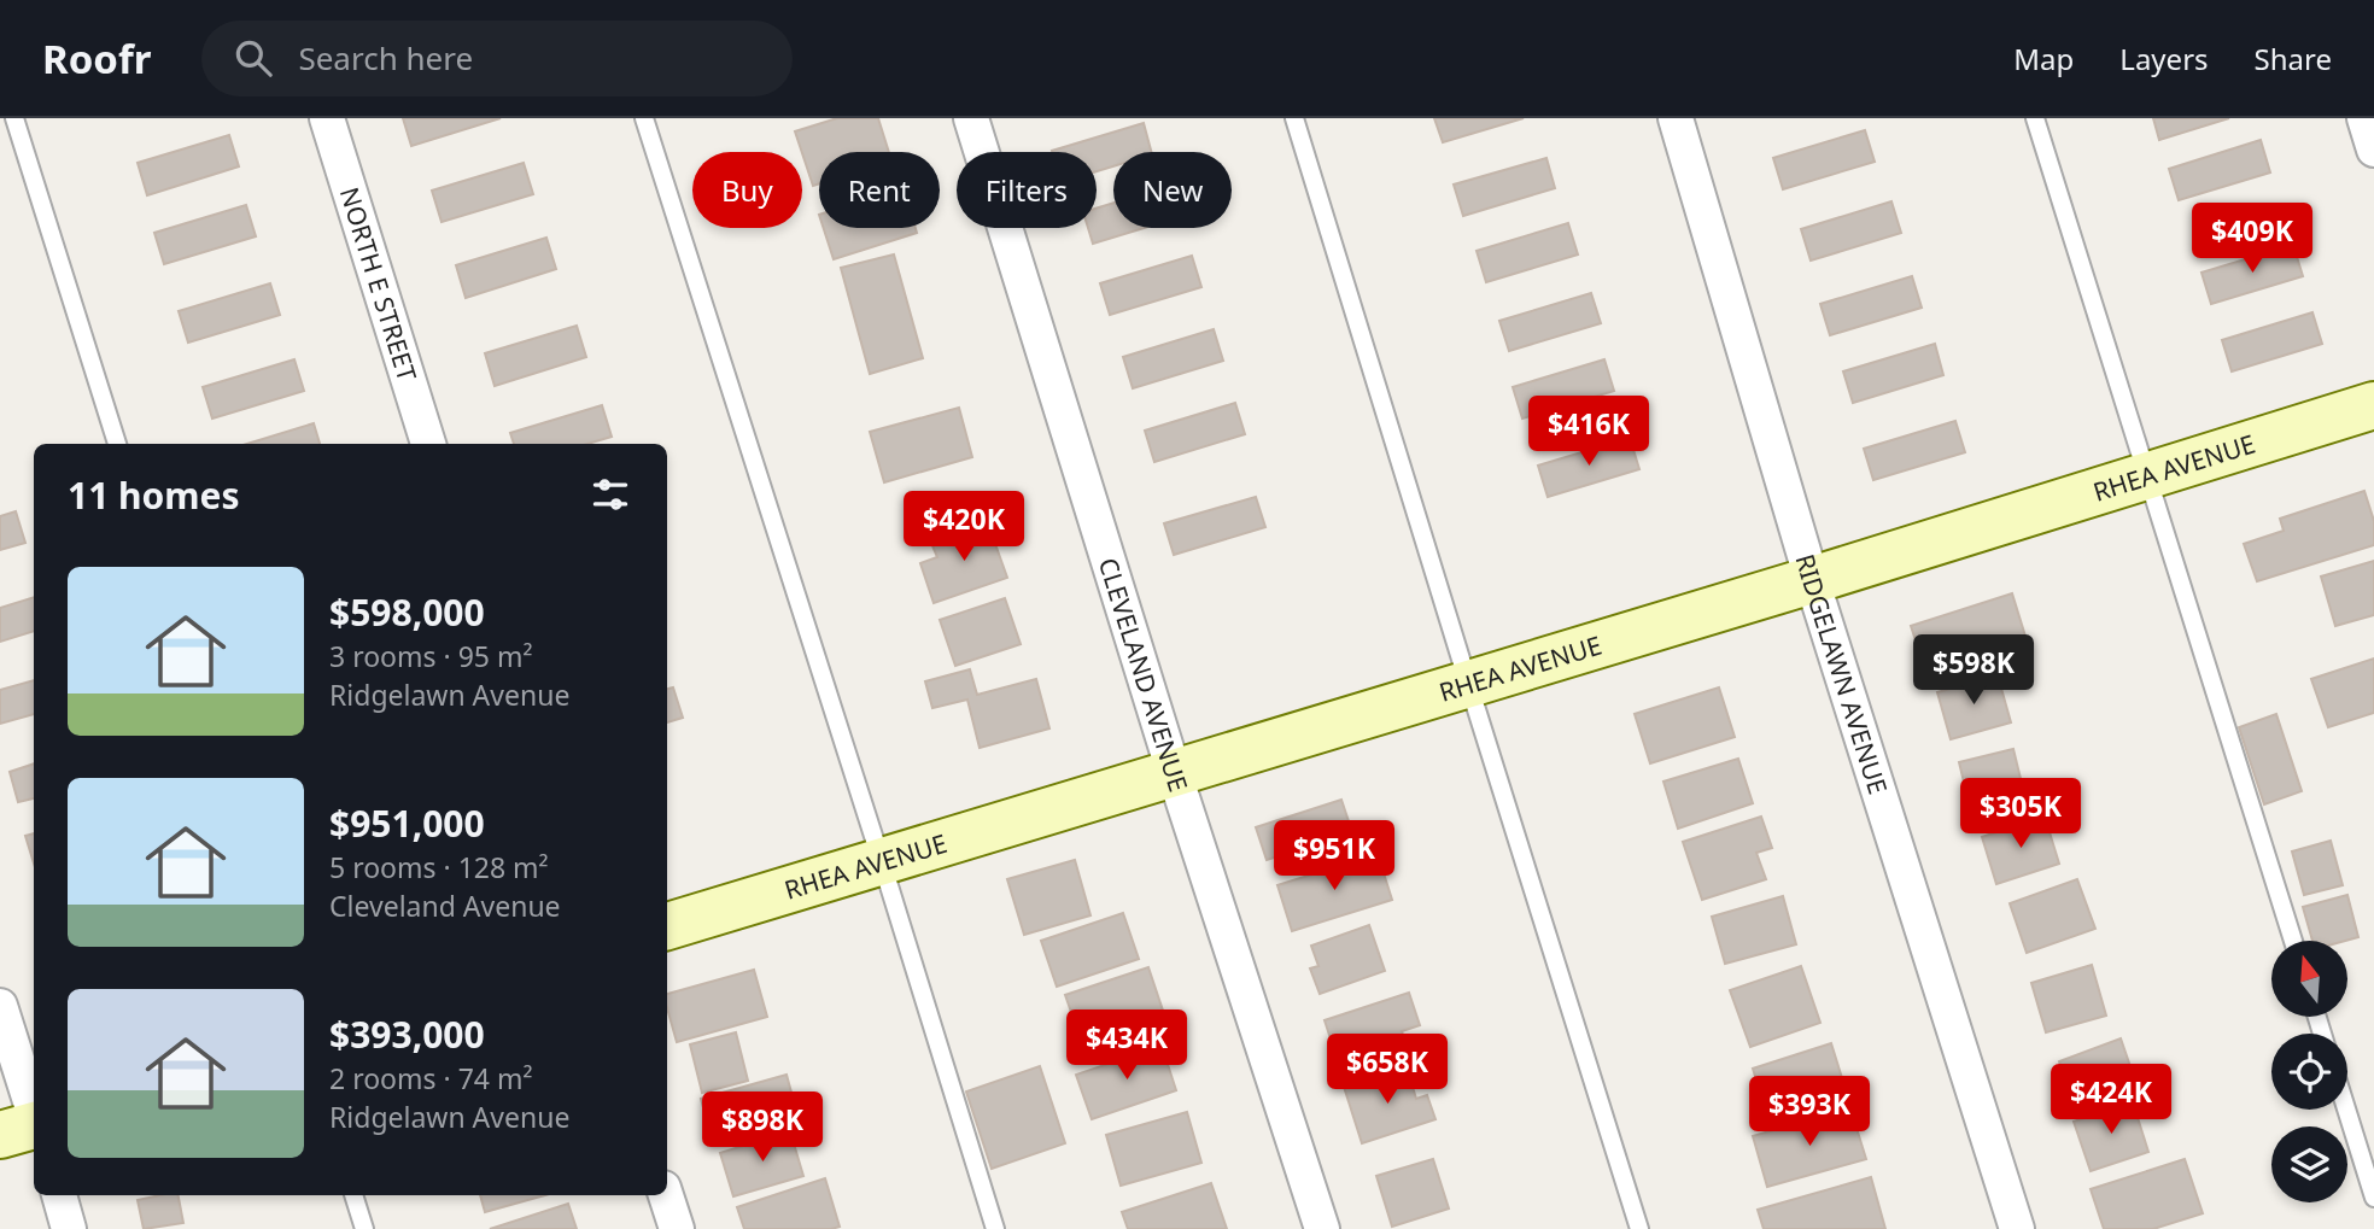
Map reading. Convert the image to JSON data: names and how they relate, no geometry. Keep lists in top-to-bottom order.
{
  "streets": {
    "street": [
      "NORTH E STREET",
      "RHEA AVENUE",
      "CLEVELAND AVENUE",
      "RIDGELAWN AVENUE"
    ]
  },
  "crossings": [
    ["RHEA AVENUE", "CLEVELAND AVENUE"],
    ["RHEA AVENUE", "RIDGELAWN AVENUE"]
  ],
  "north": "top",
  "page": {
    "header": "Roofr",
    "search": "Search here",
    "nav": ["Map", "Layers", "Share"],
    "chip": [
      "Buy",
      "Rent",
      "Filters",
      "New"
    ],
    "price": [
      "$409K",
      "$416K",
      "$420K",
      "$598K",
      "$305K",
      "$951K",
      "$434K",
      "$658K",
      "$424K",
      "$393K",
      "$898K"
    ],
    "heading": "11 homes",
    "list": [
      {
        "name": "$598,000",
        "note": "3 rooms · 95 m² · Ridgelawn Avenue"
      },
      {
        "name": "$951,000",
        "note": "5 rooms · 128 m² · Cleveland Avenue"
      },
      {
        "name": "$393,000",
        "note": "2 rooms · 74 m² · Ridgelawn Avenue"
      }
    ]
  }
}
